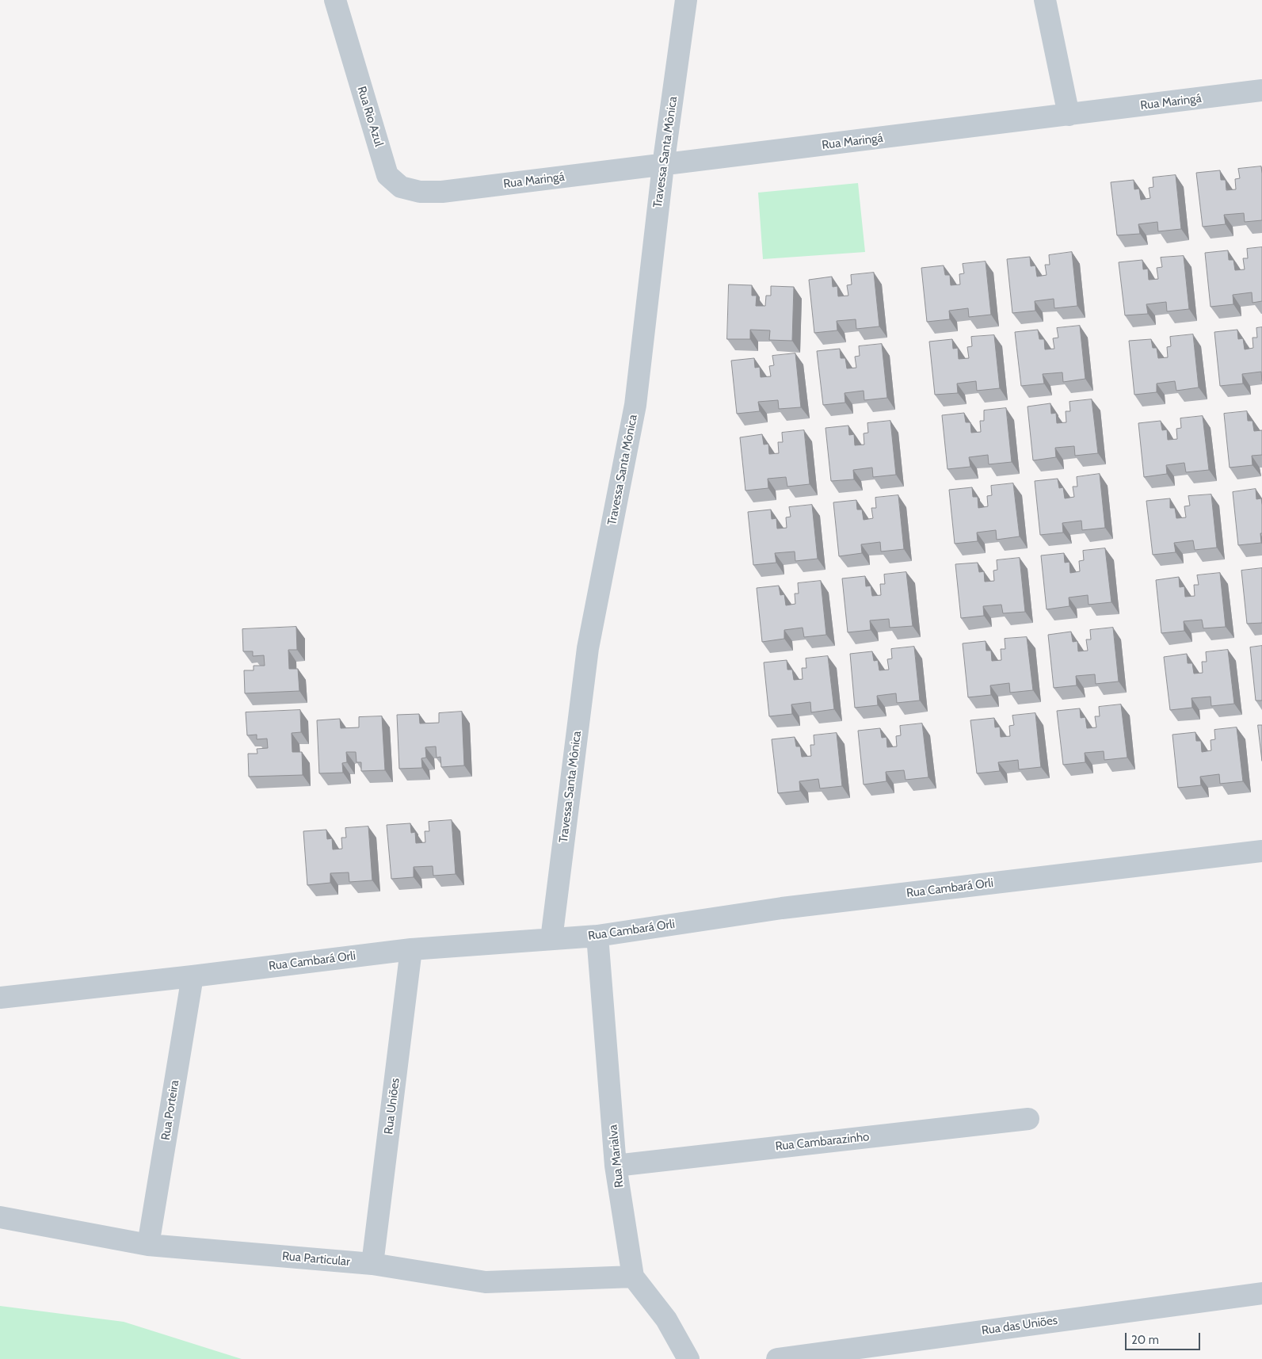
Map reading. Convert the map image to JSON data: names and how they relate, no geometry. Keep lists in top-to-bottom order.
{
  "streets": {
    "street": [
      "Rua Maringá",
      "Rua Rio Azul",
      "Travessa Santa Mônica",
      "Rua Cambará Orli",
      "Rua Uniões",
      "Rua Porteira",
      "Rua Cambarazinho",
      "Rua Marialva",
      "Rua Particular",
      "Rua das Uniões"
    ]
  },
  "crossings": [
    ["Rua Maringá", "Rua Rio Azul"],
    ["Rua Maringá", "Travessa Santa Mônica"],
    ["Travessa Santa Mônica", "Rua Cambará Orli"],
    ["Rua Cambará Orli", "Rua Uniões"],
    ["Rua Cambará Orli", "Rua Porteira"],
    ["Rua Cambará Orli", "Rua Marialva"],
    ["Rua Uniões", "Rua Particular"],
    ["Rua Porteira", "Rua Particular"],
    ["Rua Cambarazinho", "Rua Marialva"],
    ["Rua Marialva", "Rua Particular"]
  ],
  "scale_bar": "20 m"
}
